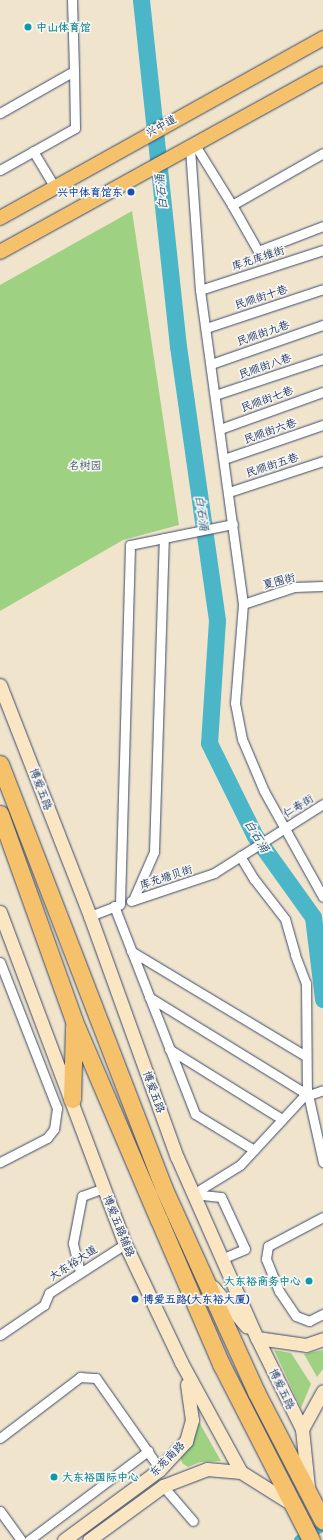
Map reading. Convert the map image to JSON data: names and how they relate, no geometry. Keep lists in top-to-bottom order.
{
  "streets": {
    "highway": ["博爱五路"],
    "main road": ["兴中道"],
    "street": [
      "库充库维街",
      "民顺街十巷",
      "民顺街九巷",
      "民顺街八巷",
      "民顺街七巷",
      "民顺街六巷",
      "民顺街五巷",
      "夏围街",
      "仁寿街",
      "库充塘贝街",
      "博爱五路辅路",
      "大东裕大道",
      "东苑南路"
    ]
  },
  "crossings": [
    ["博爱五路", "库充塘贝街"],
    ["仁寿街", "库充塘贝街"],
    ["博爱五路辅路", "大东裕大道"],
    ["博爱五路辅路", "东苑南路"]
  ],
  "water": ["白石涌"],
  "parks": ["名树园"],
  "places": [
    "中山体育馆",
    "兴中体育馆东",
    "大东裕商务中心",
    "博爱五路(大东裕大厦)",
    "大东裕国际中心"
  ]
}
